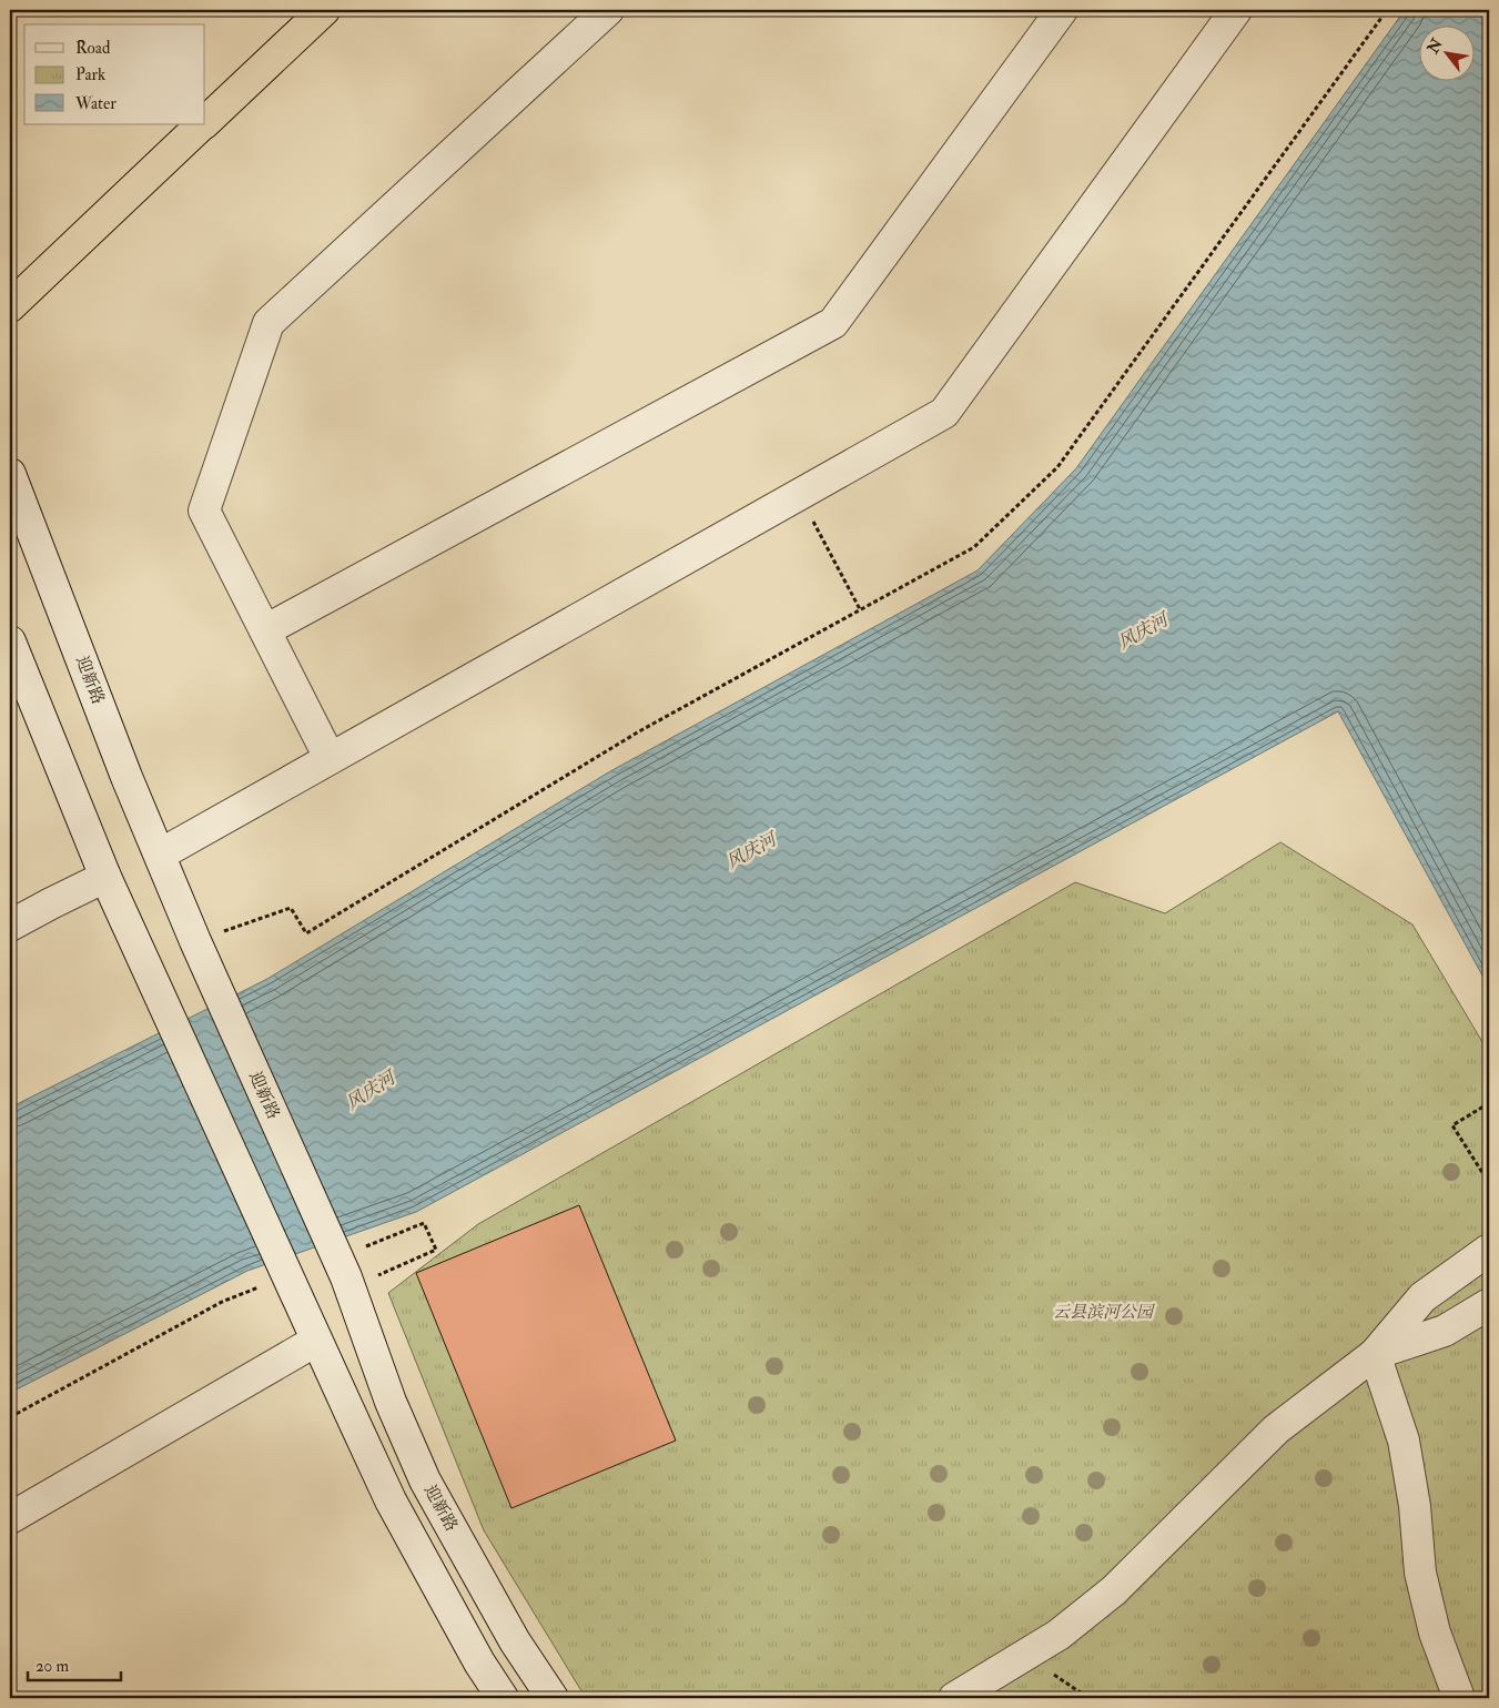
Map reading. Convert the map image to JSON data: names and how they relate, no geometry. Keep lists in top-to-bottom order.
{
  "streets": {
    "street": ["迎新路"]
  },
  "water": ["风庆河"],
  "parks": ["云县滨河公园"],
  "legend": ["Road", "Park", "Water"],
  "scale_bar": "20 m",
  "north": "top left"
}
